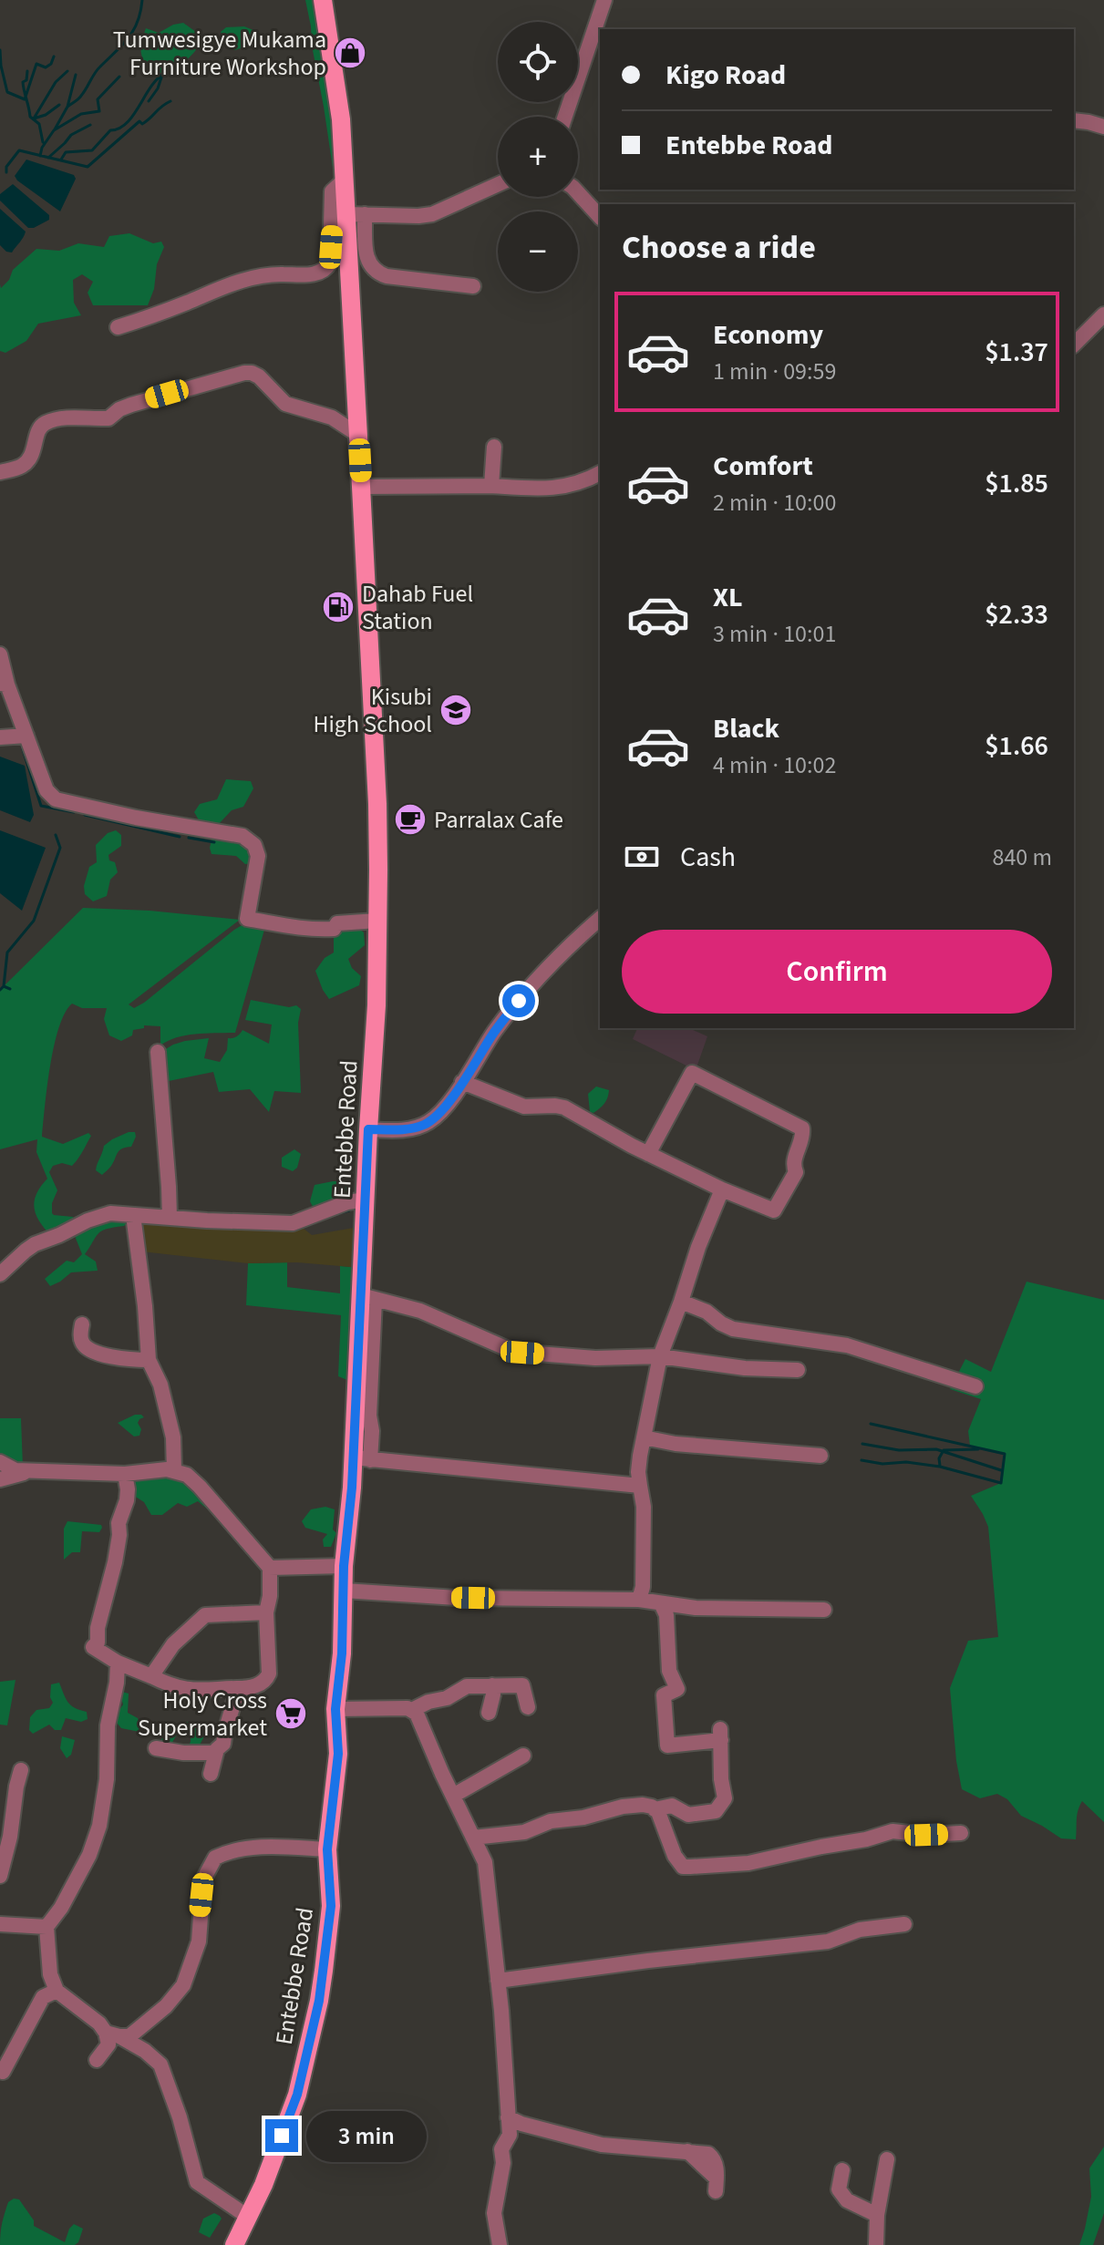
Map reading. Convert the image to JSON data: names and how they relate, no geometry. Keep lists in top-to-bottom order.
{
  "streets": {
    "main road": ["Entebbe Road"]
  },
  "places": {
    "shop": ["Tumwesigye Mukama Furniture Workshop"],
    "fuel station": ["Dahab Fuel Station"],
    "school or university": ["Kisubi High School"],
    "cafe": ["Parralax Cafe"],
    "supermarket": ["Holy Cross Supermarket"]
  },
  "page": {
    "map_buttons": ["+", "−"],
    "banner": ["Kigo Road", "Entebbe Road"],
    "heading": "Choose a ride",
    "list": [
      {
        "name": "Economy",
        "note": "1 min · 09:59",
        "value": "$1.37"
      },
      {
        "name": "Comfort",
        "note": "2 min · 10:00",
        "value": "$1.85"
      },
      {
        "name": "XL",
        "note": "3 min · 10:01",
        "value": "$2.33"
      },
      {
        "name": "Black",
        "note": "4 min · 10:02",
        "value": "$1.66"
      }
    ],
    "pay": ["Cash", "840 m"],
    "buttons": "Confirm",
    "bubble": "3 min"
  }
}
